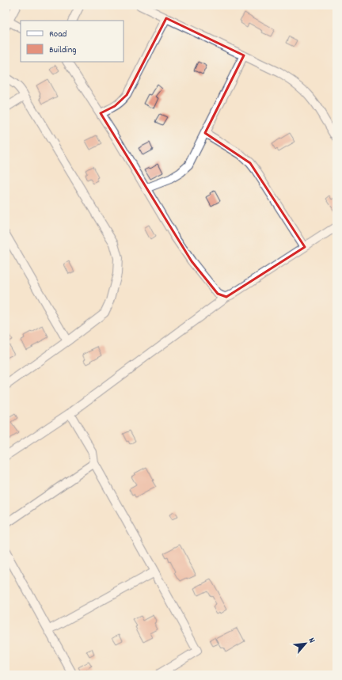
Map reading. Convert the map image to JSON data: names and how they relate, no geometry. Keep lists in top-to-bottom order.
{
  "legend": ["Road", "Building"],
  "north": "top right"
}
